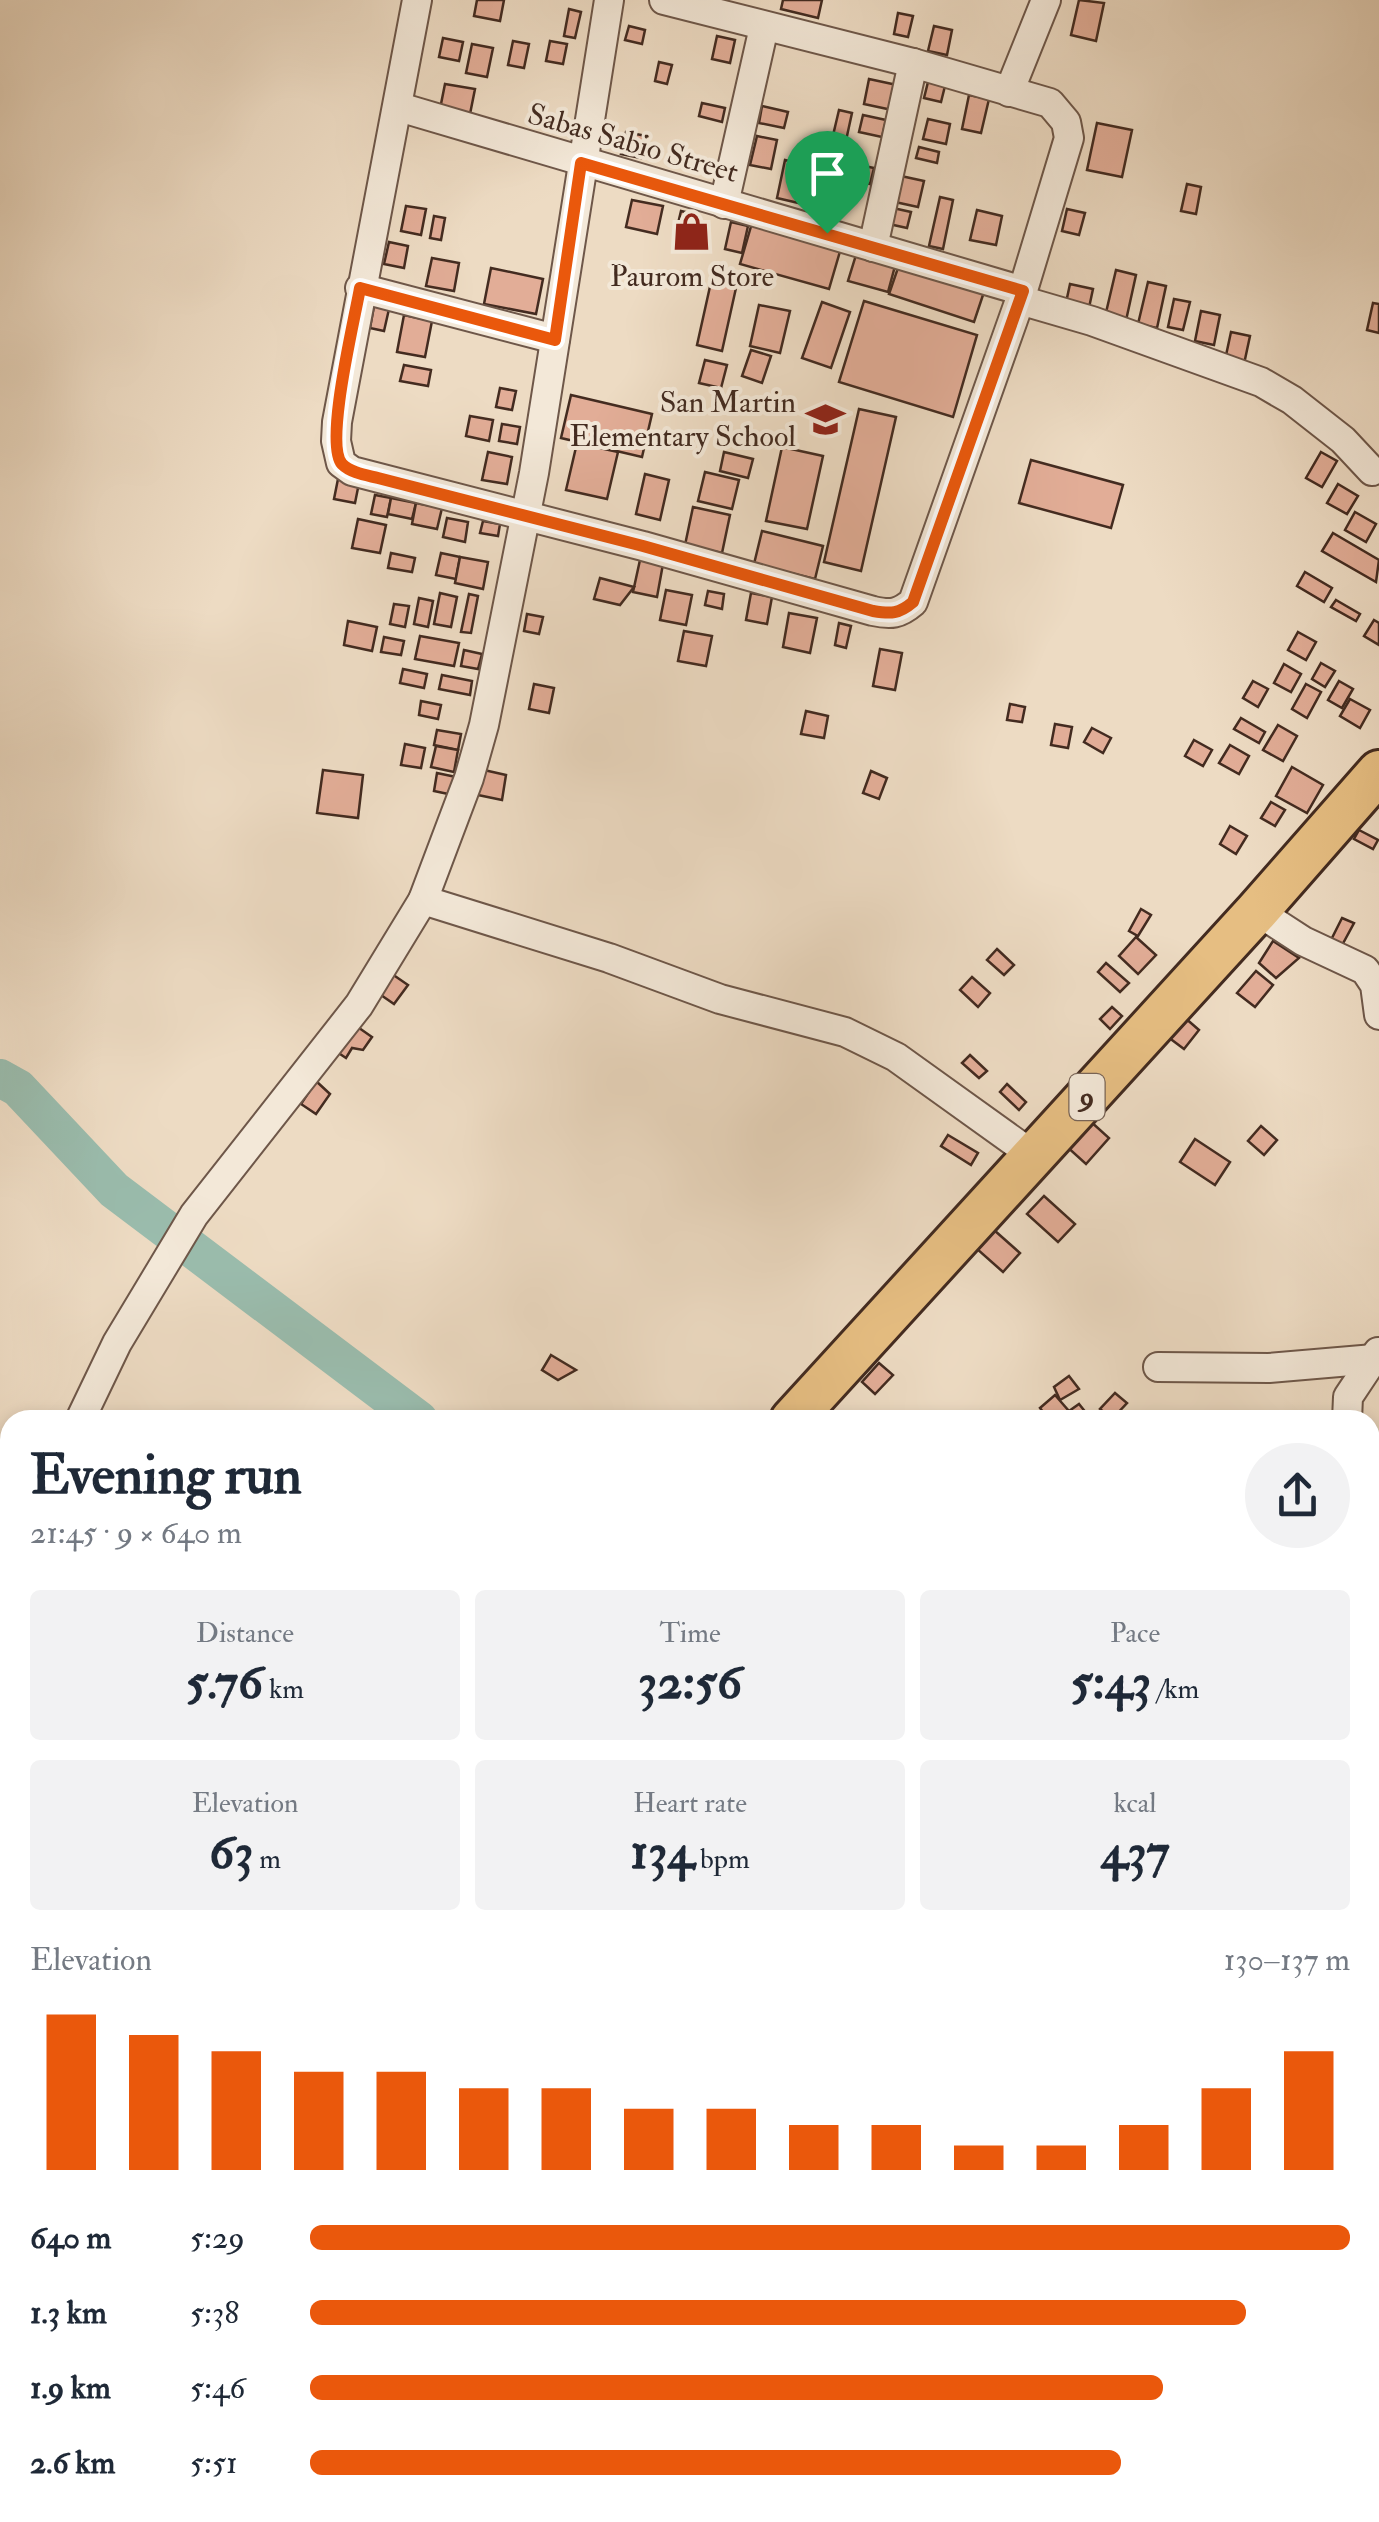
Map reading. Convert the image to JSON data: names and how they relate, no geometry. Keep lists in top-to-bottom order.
{
  "streets": {
    "highway": ["9"],
    "street": ["Sabas Sabio Street"]
  },
  "places": {
    "shop": ["Paurom Store"],
    "school or university": ["San Martin Elementary School"]
  },
  "page": {
    "heading": ["Evening run", "21:45 · 9 × 640 m"],
    "stats": [
      ["Distance", "5.76 km"],
      ["Time", "32:56"],
      ["Pace", "5:43 /km"],
      ["Elevation", "63 m"],
      ["Heart rate", "134 bpm"],
      ["kcal", "437"]
    ],
    "chart": ["Elevation", "130–137 m"],
    "list": [
      {
        "name": "640 m",
        "note": "5:29"
      },
      {
        "name": "1.3 km",
        "note": "5:38"
      },
      {
        "name": "1.9 km",
        "note": "5:46"
      },
      {
        "name": "2.6 km",
        "note": "5:51"
      }
    ]
  }
}
